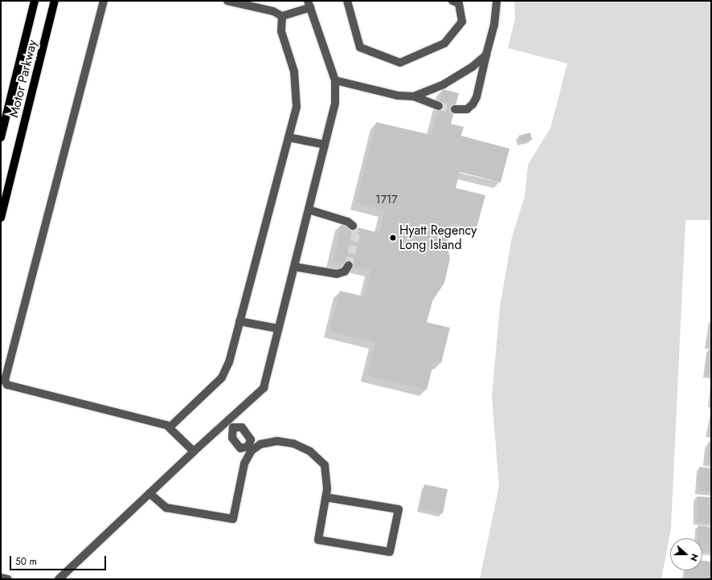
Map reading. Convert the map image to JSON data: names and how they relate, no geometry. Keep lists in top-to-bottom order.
{
  "streets": {
    "main road": ["Motor Parkway"]
  },
  "places": ["Hyatt Regency Long Island"],
  "house_numbers": ["1717"],
  "scale_bar": "50 m",
  "north": "right"
}
